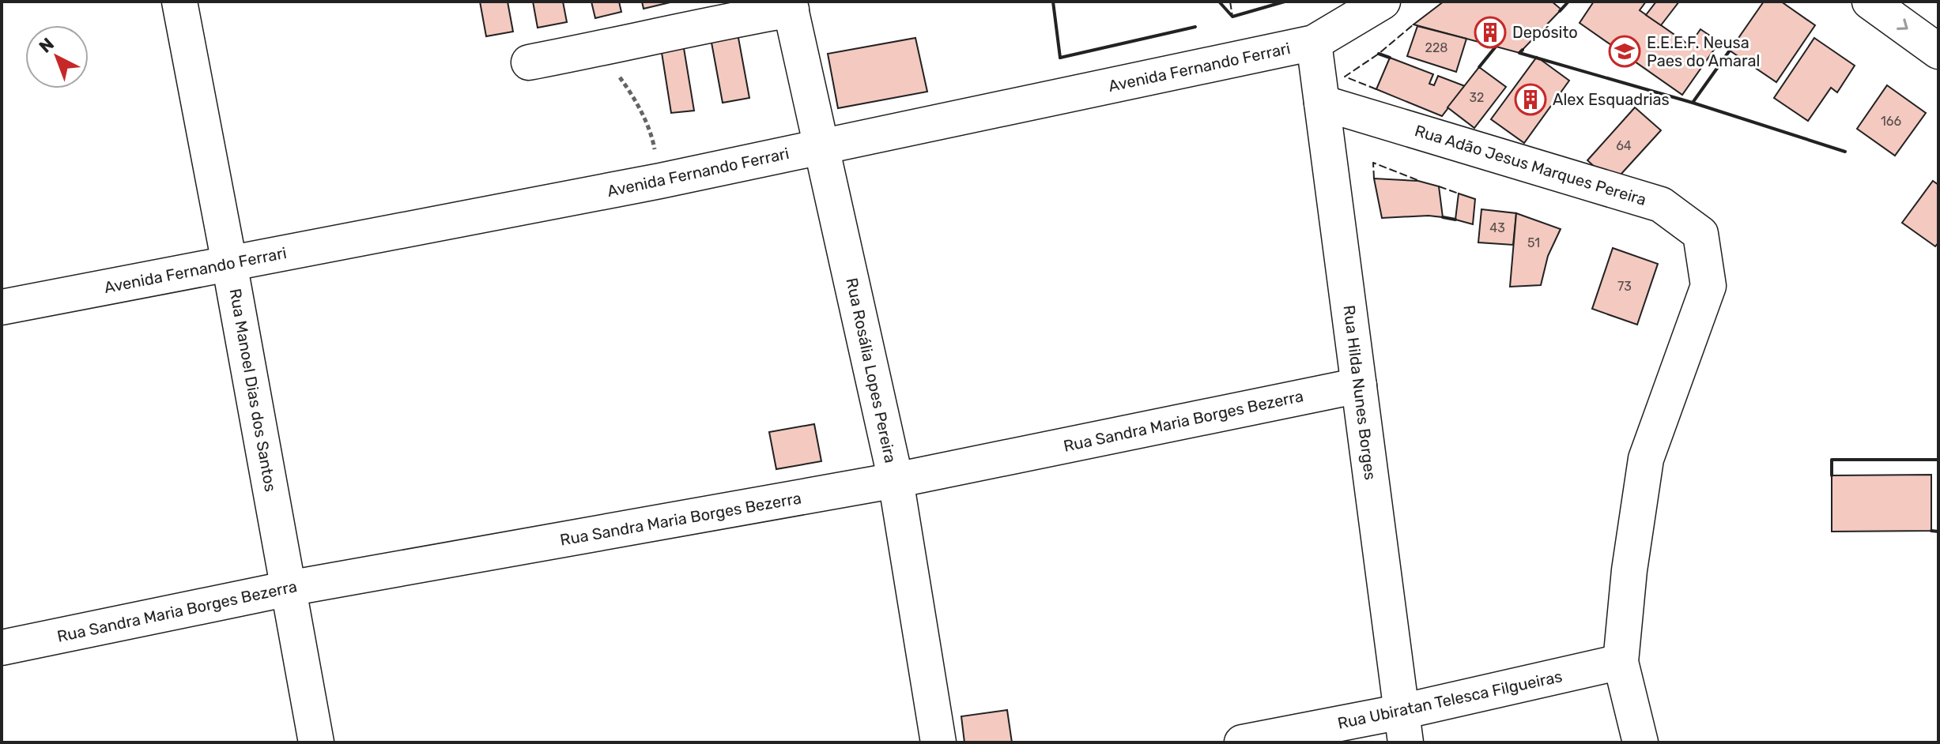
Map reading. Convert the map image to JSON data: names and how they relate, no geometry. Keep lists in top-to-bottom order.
{
  "streets": {
    "street": [
      "Avenida Fernando Ferrari",
      "Rua Adão Jesus Marques Pereira",
      "Rua Rosália Lopes Pereira",
      "Rua Manoel Dias dos Santos",
      "Rua Hilda Nunes Borges",
      "Rua Sandra Maria Borges Bezerra",
      "Rua Ubiratan Telesca Filgueiras"
    ]
  },
  "crossings": [
    ["Avenida Fernando Ferrari", "Rua Rosália Lopes Pereira"],
    ["Avenida Fernando Ferrari", "Rua Manoel Dias dos Santos"],
    ["Avenida Fernando Ferrari", "Rua Hilda Nunes Borges"],
    ["Rua Adão Jesus Marques Pereira", "Rua Hilda Nunes Borges"],
    ["Rua Adão Jesus Marques Pereira", "Rua Ubiratan Telesca Filgueiras"],
    ["Rua Rosália Lopes Pereira", "Rua Sandra Maria Borges Bezerra"],
    ["Rua Manoel Dias dos Santos", "Rua Sandra Maria Borges Bezerra"],
    ["Rua Hilda Nunes Borges", "Rua Sandra Maria Borges Bezerra"],
    ["Rua Hilda Nunes Borges", "Rua Ubiratan Telesca Filgueiras"]
  ],
  "places": {
    "building": ["Depósito", "Alex Esquadrias"],
    "school or university": ["E.E.E.F. Neusa Paes do Amaral"]
  },
  "house_numbers": [
    "228",
    "32",
    "166",
    "64",
    "43",
    "51",
    "73"
  ],
  "north": "top left"
}
